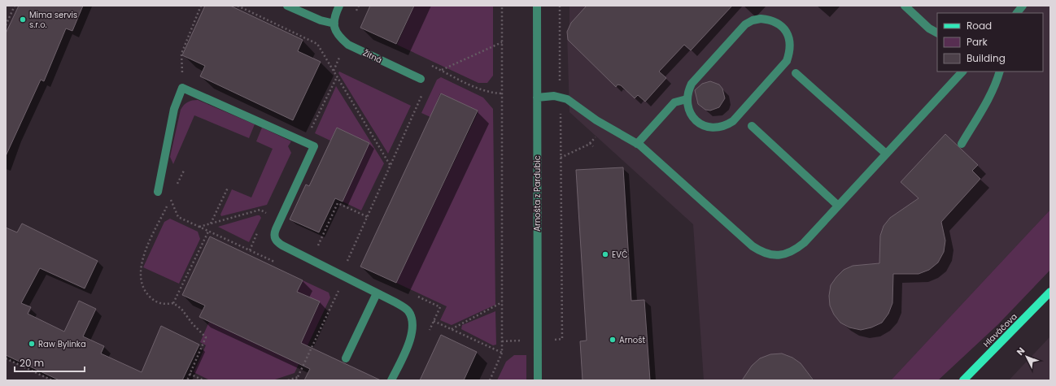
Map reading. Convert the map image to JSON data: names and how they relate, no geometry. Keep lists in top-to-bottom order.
{
  "streets": {
    "main road": ["Hlaváčova"],
    "street": ["Žitná", "Arnošta z Pardubic"]
  },
  "places": [
    "Mima servis s.r.o.",
    "EVČ",
    "Arnošt",
    "Raw Bylinka"
  ],
  "legend": ["Road", "Park", "Building"],
  "scale_bar": "20 m",
  "north": "top left"
}
